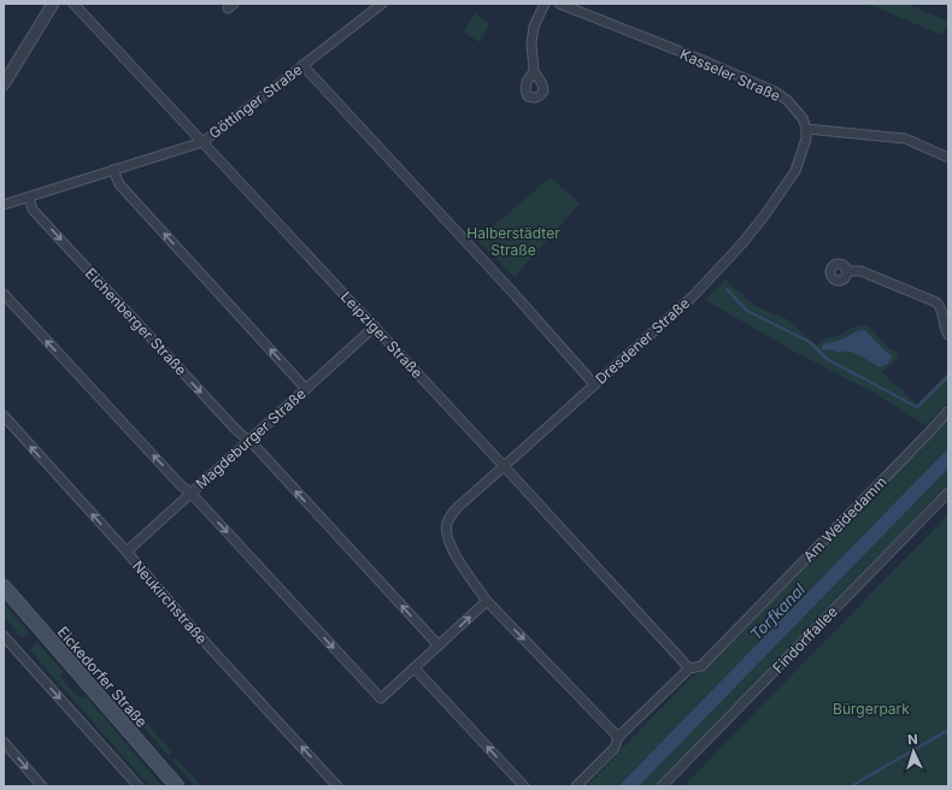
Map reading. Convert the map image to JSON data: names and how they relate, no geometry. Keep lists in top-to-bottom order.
{
  "streets": {
    "main road": ["Eickedorfer Straße"],
    "street": [
      "Kasseler Straße",
      "Göttinger Straße",
      "Eichenberger Straße",
      "Leipziger Straße",
      "Dresdener Straße",
      "Magdeburger Straße",
      "Am Weidedamm",
      "Neukirchstraße",
      "Findorffallee"
    ]
  },
  "crossings": [
    ["Kasseler Straße", "Dresdener Straße"],
    ["Göttinger Straße", "Eichenberger Straße"],
    ["Göttinger Straße", "Leipziger Straße"],
    ["Eichenberger Straße", "Magdeburger Straße"],
    ["Leipziger Straße", "Dresdener Straße"],
    ["Leipziger Straße", "Magdeburger Straße"],
    ["Leipziger Straße", "Am Weidedamm"],
    ["Magdeburger Straße", "Neukirchstraße"]
  ],
  "one_way": ["Neukirchstraße"],
  "water": ["Torfkanal"],
  "parks": ["Halberstädter Straße", "Bürgerpark"],
  "north": "top"
}
